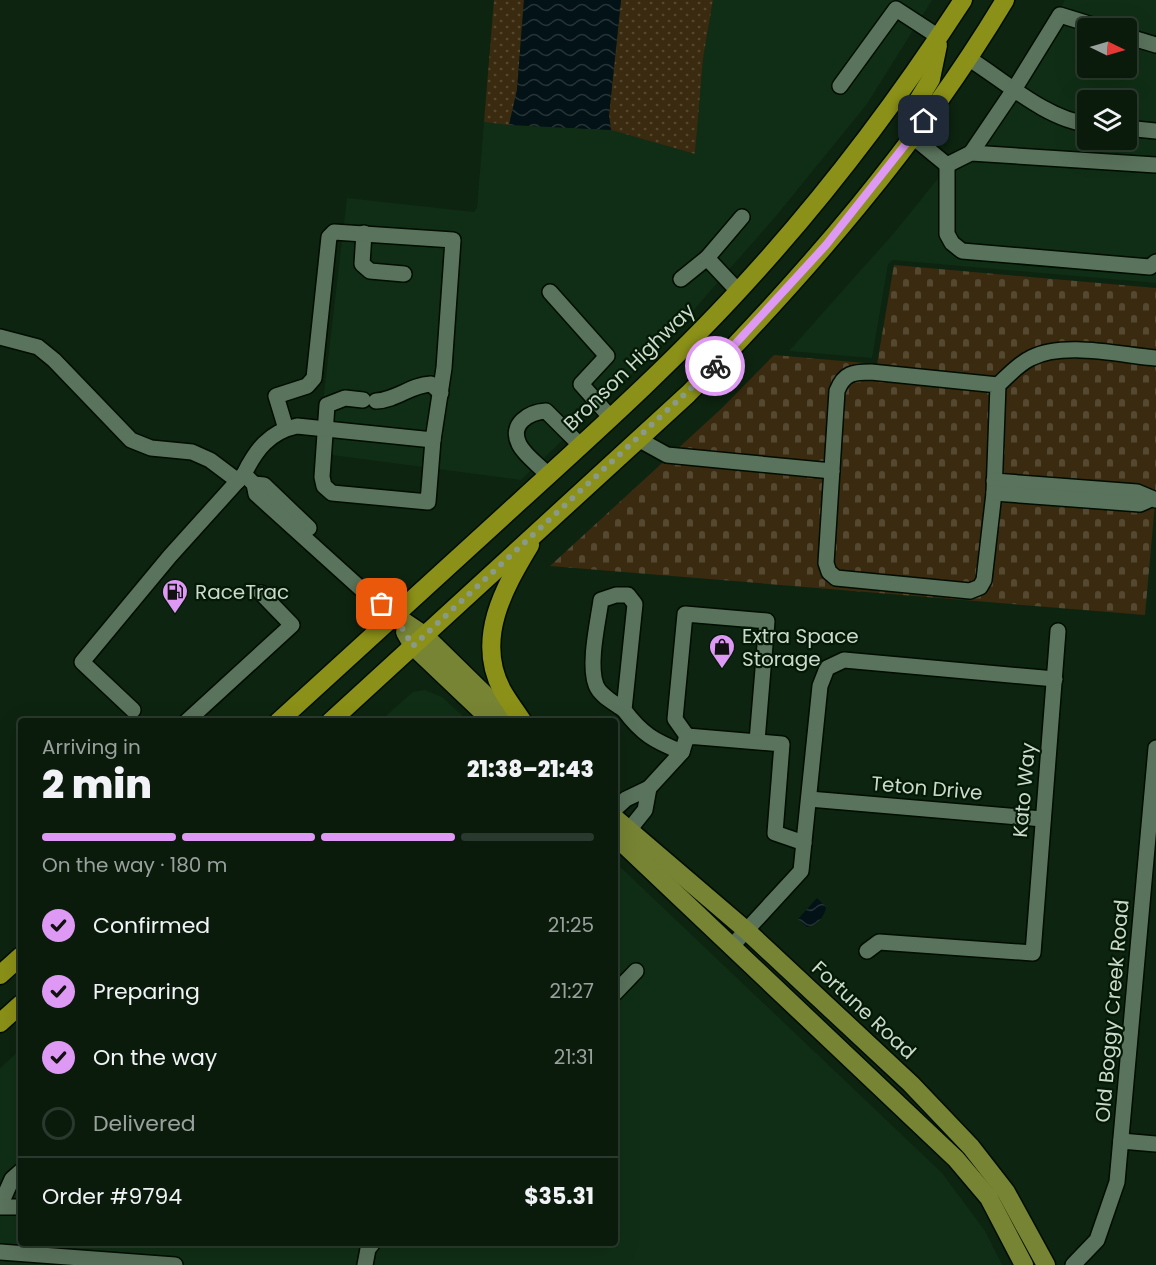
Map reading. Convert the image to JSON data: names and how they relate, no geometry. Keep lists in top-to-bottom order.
{
  "streets": {
    "highway": ["Bronson Highway"],
    "main road": ["Fortune Road"],
    "street": ["Teton Drive", "Kato Way", "Old Boggy Creek Road"]
  },
  "crossings": [
    ["Teton Drive", "Kato Way"]
  ],
  "places": {
    "fuel station": ["RaceTrac"],
    "shop": ["Extra Space Storage"]
  },
  "north": "right",
  "page": {
    "heading": ["2 min", "Arriving in", "21:38–21:43"],
    "panel": ["Order #9794", "$35.31"],
    "bar": "On the way · 180 m",
    "list": [
      ["Confirmed", "21:25"],
      ["Preparing", "21:27"],
      ["On the way", "21:31"],
      "Delivered"
    ]
  }
}
